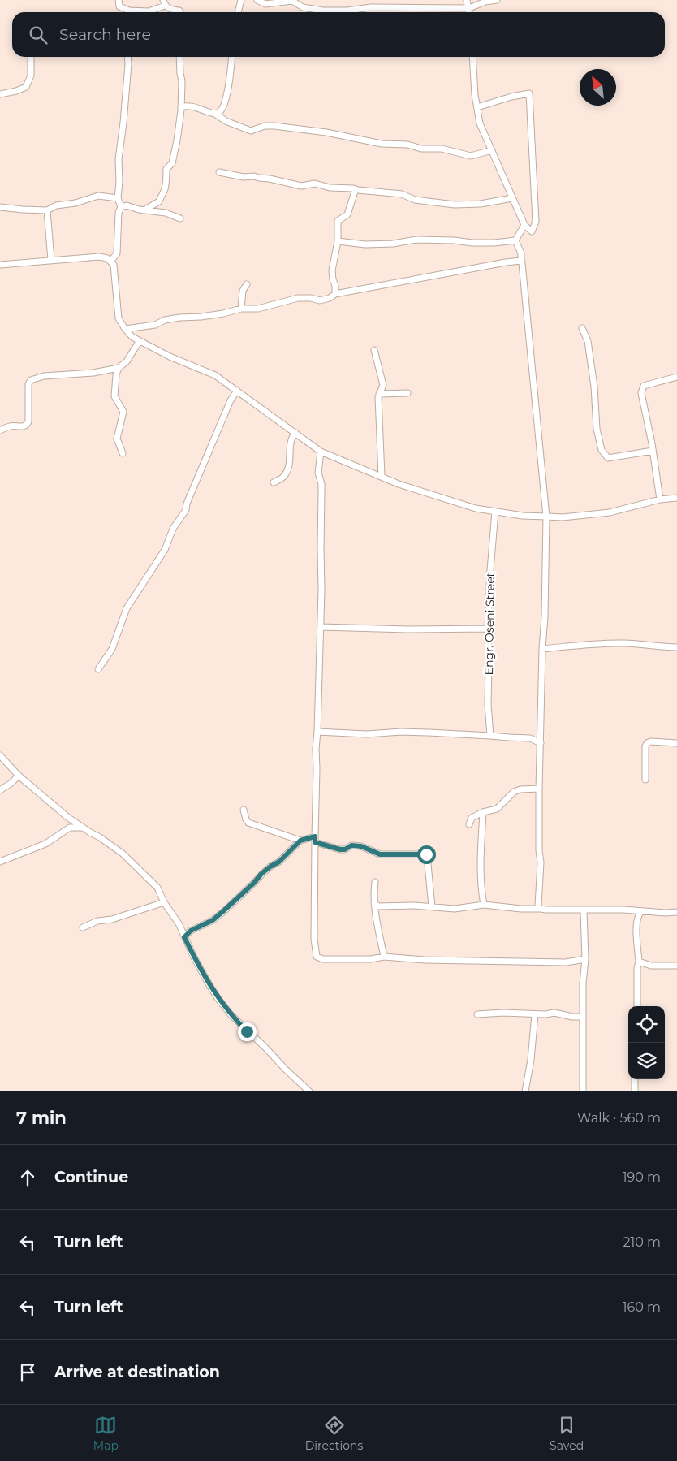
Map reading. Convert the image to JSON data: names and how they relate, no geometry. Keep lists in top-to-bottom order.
{
  "streets": {
    "street": ["Engr. Oseni Street"]
  },
  "north": "top left",
  "page": {
    "search": "Search here",
    "heading": ["7 min", "Walk · 560 m"],
    "list": [
      ["Continue", "190 m"],
      ["Turn left", "210 m"],
      ["Turn left", "160 m"],
      "Arrive at destination"
    ],
    "nav": ["Map", "Directions", "Saved"]
  }
}
